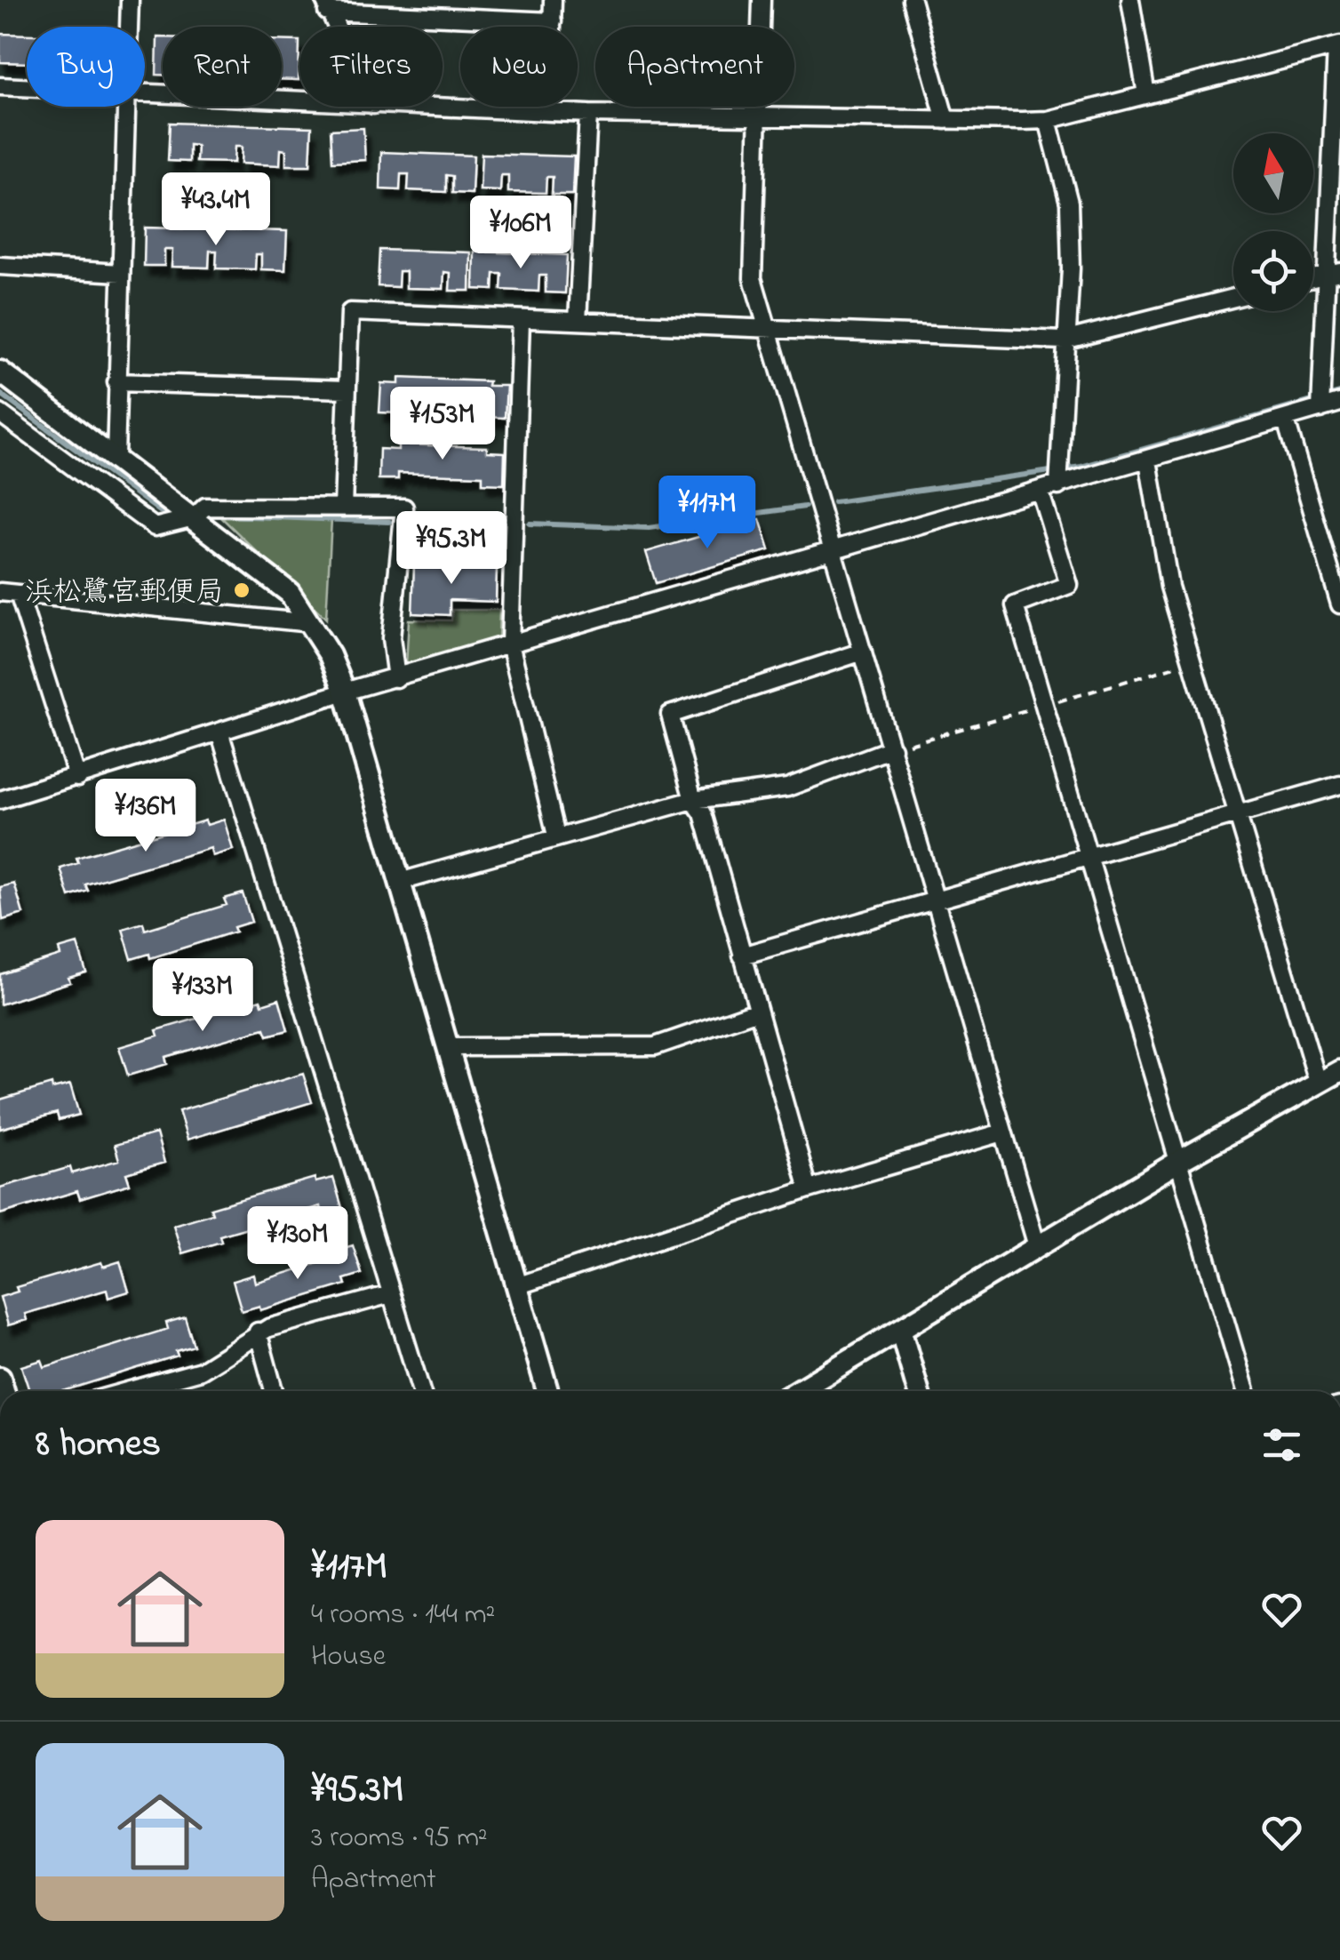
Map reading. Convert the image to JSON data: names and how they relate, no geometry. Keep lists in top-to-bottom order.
{
  "places": ["浜松鷺宮郵便局"],
  "north": "top",
  "page": {
    "chip": [
      "Buy",
      "Rent",
      "Filters",
      "New",
      "Apartment"
    ],
    "price": [
      "¥43.4M",
      "¥106M",
      "¥153M",
      "¥117M",
      "¥95.3M",
      "¥136M",
      "¥133M",
      "¥130M"
    ],
    "heading": "8 homes",
    "list": [
      {
        "name": "¥117M",
        "note": "4 rooms · 144 m² · House"
      },
      {
        "name": "¥95.3M",
        "note": "3 rooms · 95 m² · Apartment"
      }
    ]
  }
}
